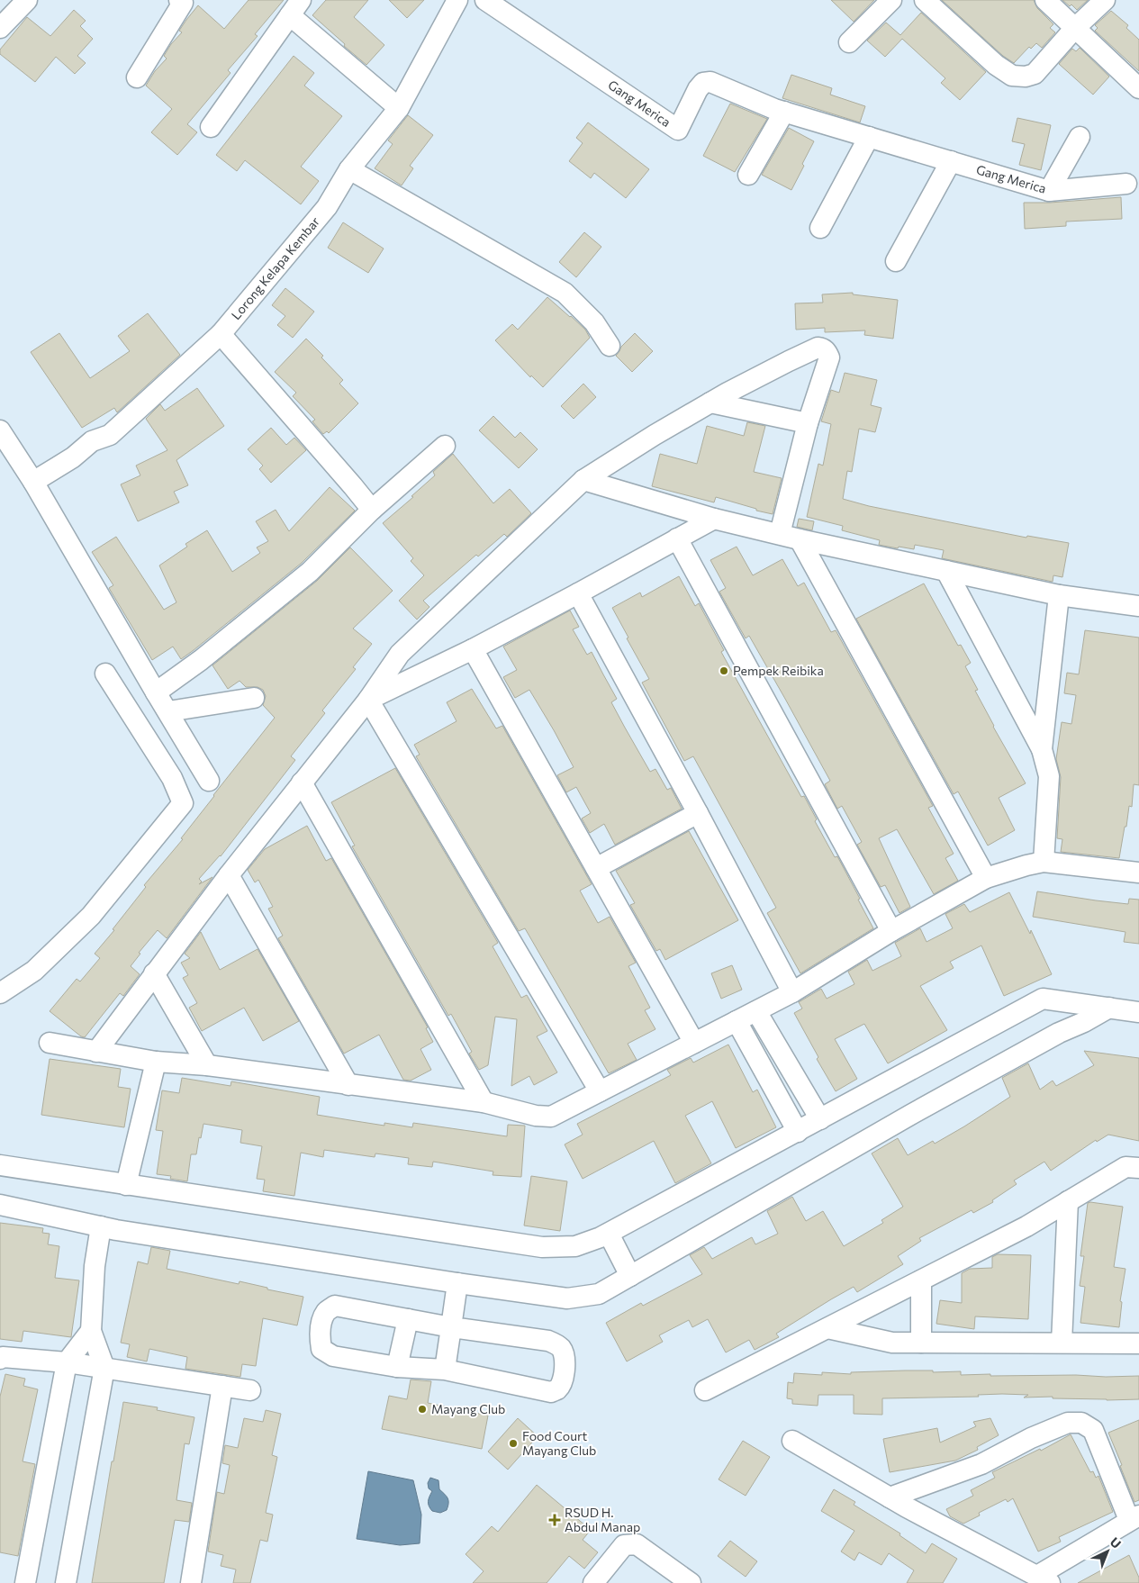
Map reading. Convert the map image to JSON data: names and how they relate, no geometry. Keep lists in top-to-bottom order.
{
  "streets": {
    "street": ["Gang Merica", "Lorong Kelapa Kembar"]
  },
  "places": {
    "other": ["Pempek Reibika", "Mayang Club", "Food Court Mayang Club"],
    "health": ["RSUD H. Abdul Manap"]
  },
  "north": "top right"
}
